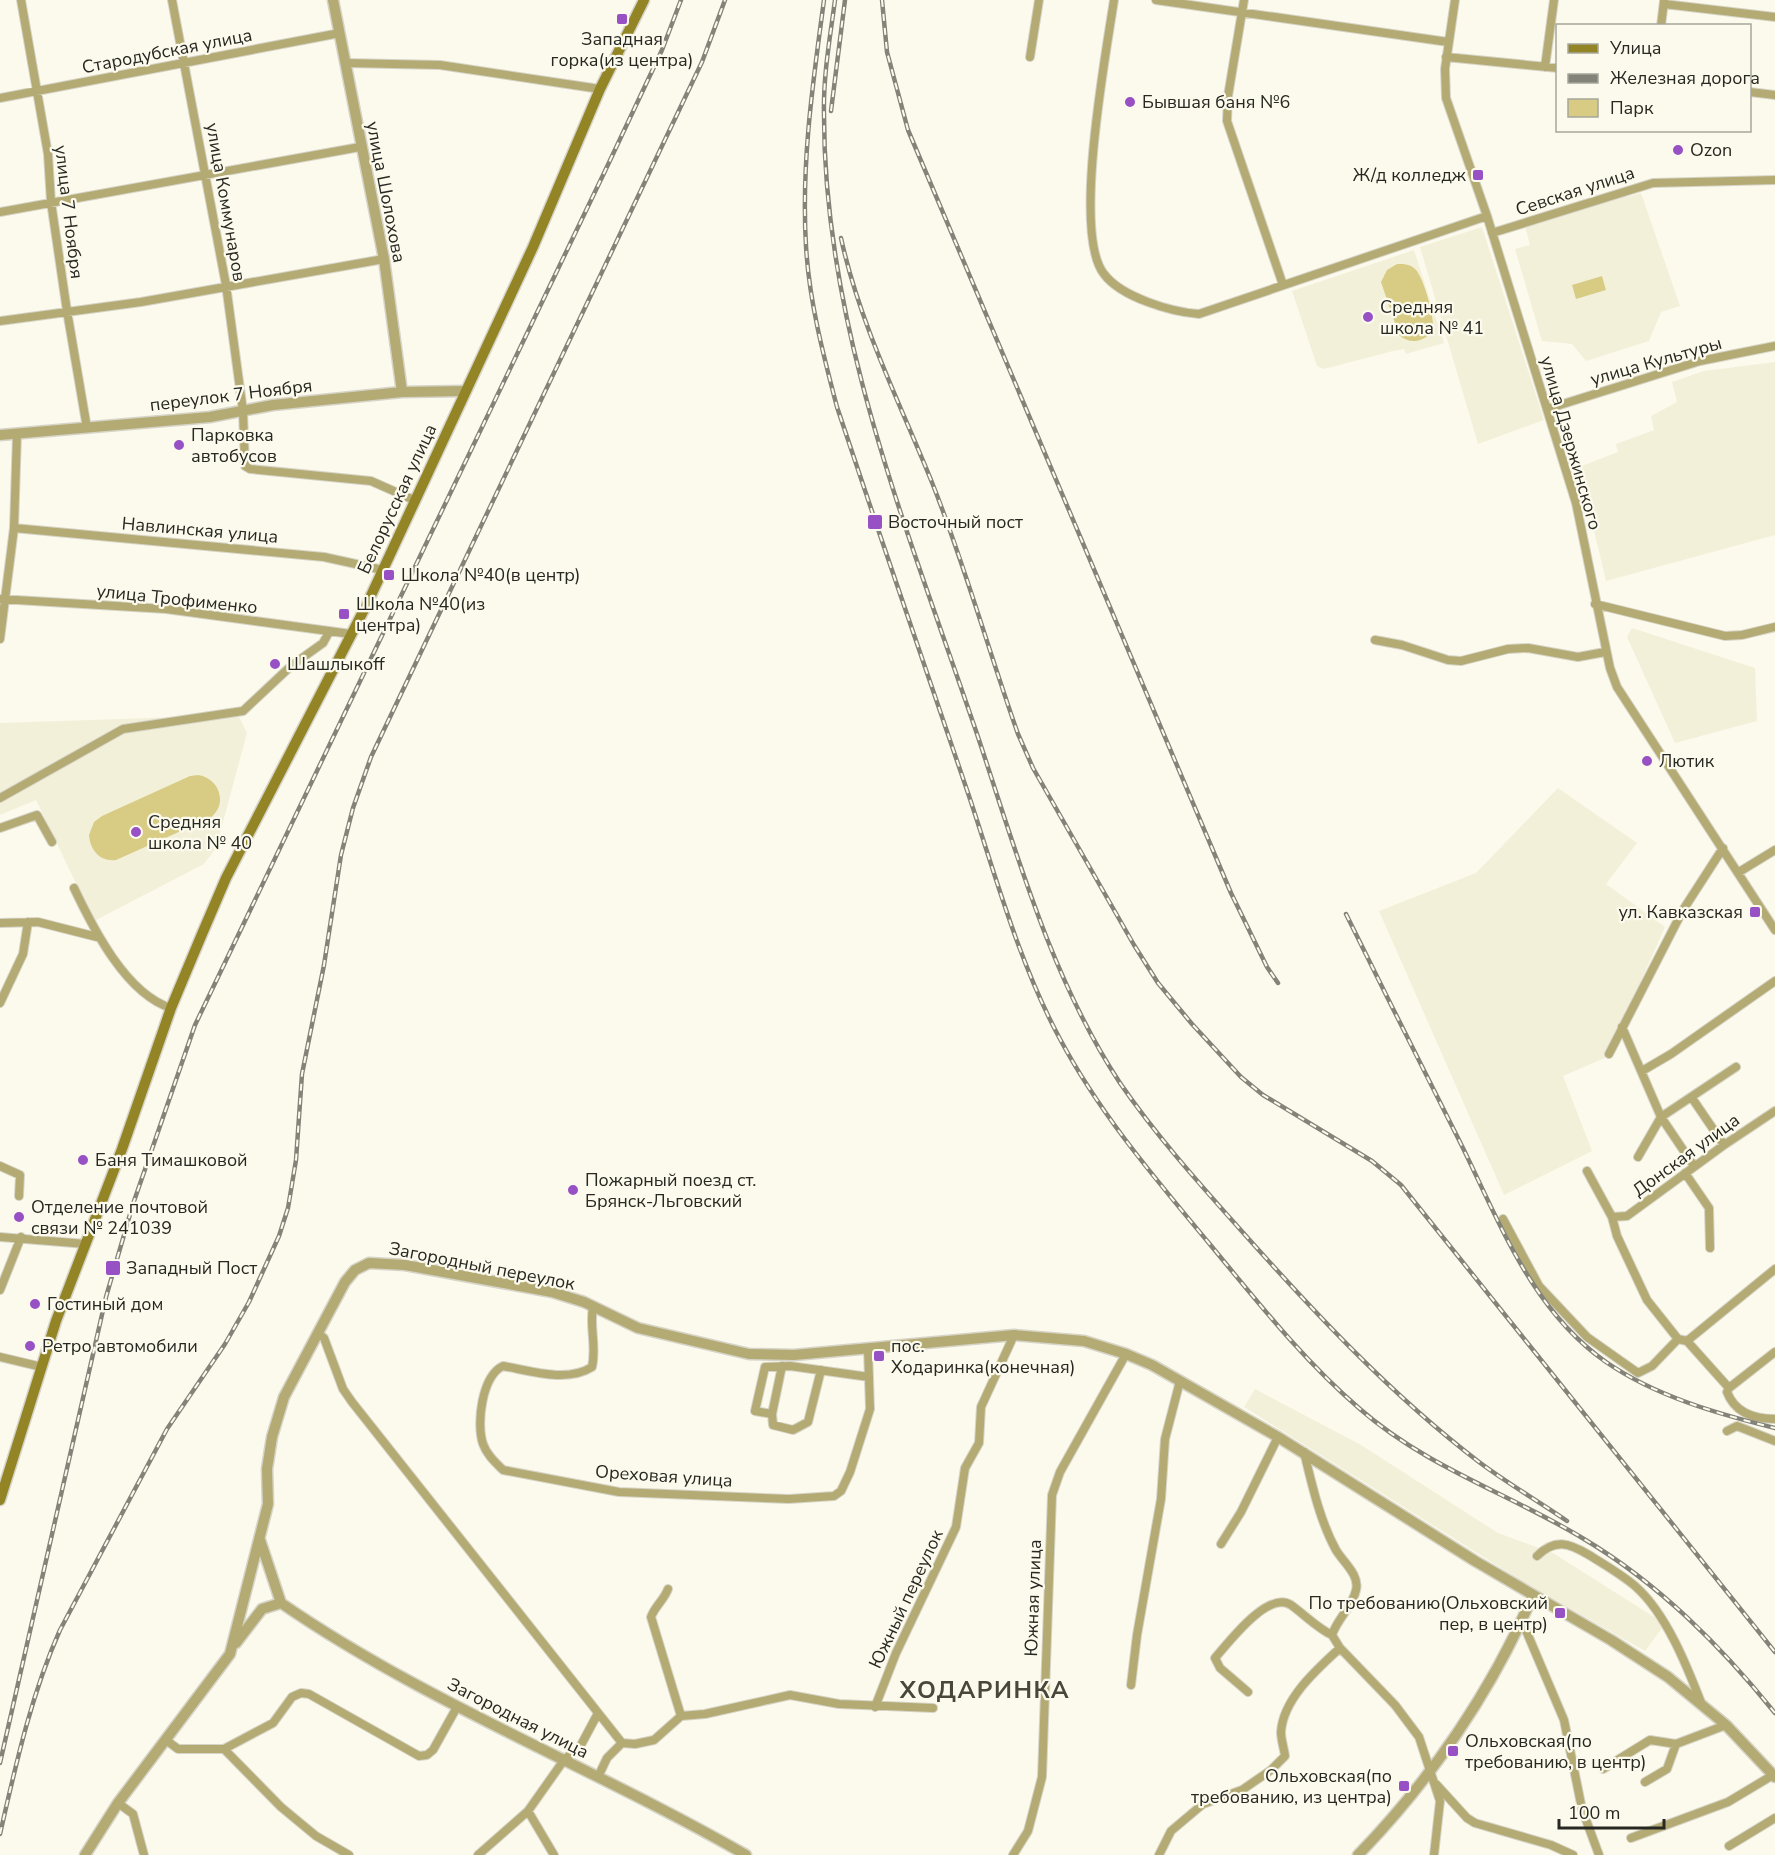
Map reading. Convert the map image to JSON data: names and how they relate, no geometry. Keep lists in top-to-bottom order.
{
  "streets": {
    "main road": ["Белорусская улица"],
    "street": [
      "Стародубская улица",
      "Севская улица",
      "улица Шолохова",
      "улица Коммунаров",
      "улица 7 Ноября",
      "улица Культуры",
      "переулок 7 Ноября",
      "улица Дзержинского",
      "Навлинская улица",
      "улица Трофименко",
      "Донская улица",
      "Загородный переулок",
      "Ореховая улица",
      "Южная улица",
      "Южный переулок",
      "Загородная улица"
    ]
  },
  "crossings": [
    ["Стародубская улица", "улица Шолохова"],
    ["Стародубская улица", "улица Коммунаров"],
    ["Стародубская улица", "улица 7 Ноября"],
    ["Севская улица", "улица Дзержинского"],
    ["улица Шолохова", "переулок 7 Ноября"],
    ["улица Коммунаров", "переулок 7 Ноября"],
    ["улица Коммунаров", "Белорусская улица"],
    ["улица 7 Ноября", "переулок 7 Ноября"],
    ["улица Культуры", "улица Дзержинского"],
    ["переулок 7 Ноября", "Белорусская улица"],
    ["Белорусская улица", "Навлинская улица"],
    ["Белорусская улица", "улица Трофименко"],
    ["Загородный переулок", "Ореховая улица"],
    ["Загородный переулок", "Южная улица"],
    ["Загородный переулок", "Южный переулок"],
    ["Загородный переулок", "Загородная улица"]
  ],
  "districts": ["ХОДАРИНКА"],
  "places": {
    "transit": [
      "Западная горка(из центра)",
      "Ж/д колледж",
      "Восточный пост",
      "Школа №40(в центр)",
      "Школа №40(из центра)",
      "ул. Кавказская",
      "Западный Пост",
      "пос. Ходаринка(конечная)",
      "По требованию(Ольховский пер, в центр)",
      "Ольховская(по требованию, в центр)",
      "Ольховская(по требованию, из центра)"
    ],
    "other": [
      "Бывшая баня №6",
      "Ozon",
      "Средняя школа № 41",
      "Парковка автобусов",
      "Шашлыкоff",
      "Лютик",
      "Средняя школа № 40",
      "Баня Тимашковой",
      "Пожарный поезд ст. Брянск-Льговский",
      "Отделение почтовой связи № 241039",
      "Гостиный дом",
      "Ретро автомобили"
    ]
  },
  "legend": ["Улица", "Железная дорога", "Парк"],
  "scale_bar": "100 m"
}
